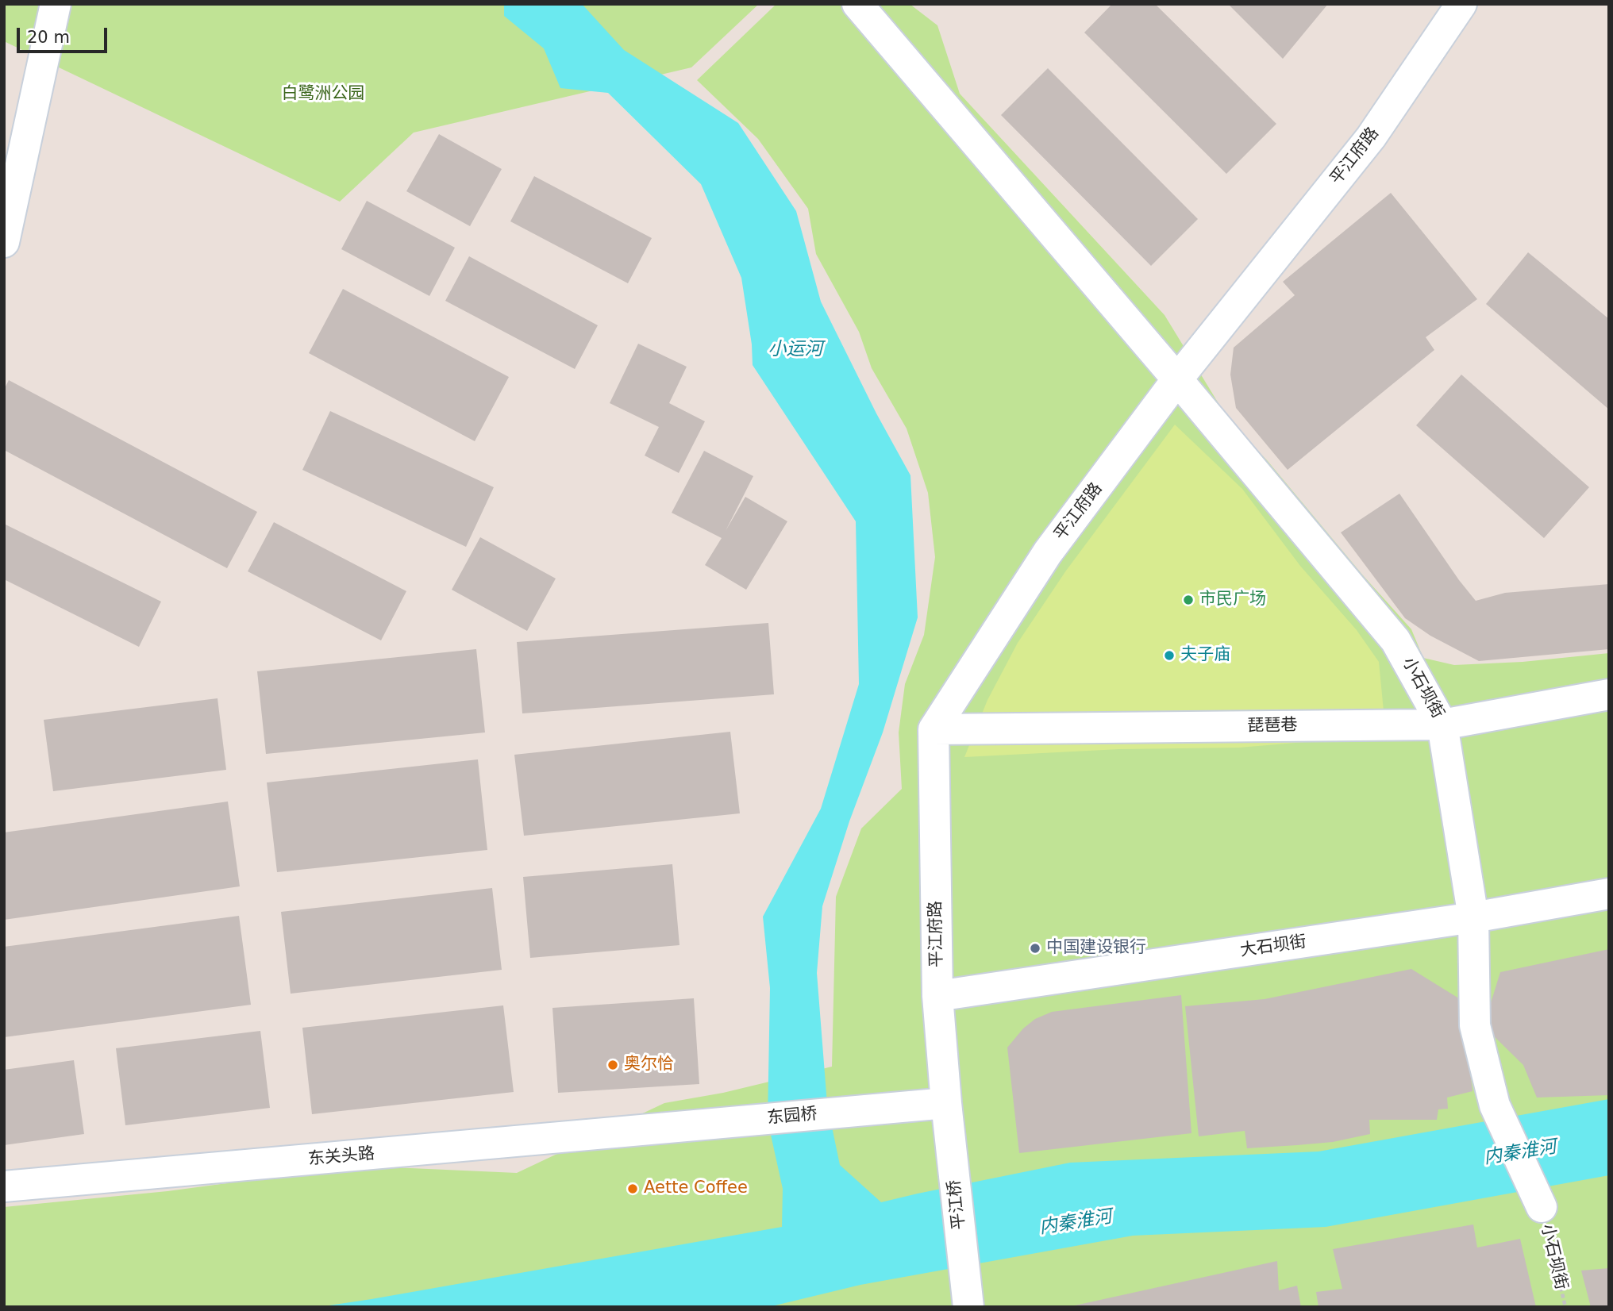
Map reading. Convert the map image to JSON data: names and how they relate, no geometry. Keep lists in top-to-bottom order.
{
  "streets": {
    "street": [
      "平江府路",
      "小石坝街",
      "琵琶巷",
      "大石坝街",
      "东园桥",
      "东关头路",
      "平江桥"
    ]
  },
  "crossings": [
    ["平江府路", "小石坝街"],
    ["平江府路", "琵琶巷"],
    ["平江府路", "大石坝街"],
    ["平江府路", "东园桥"],
    ["平江府路", "平江桥"],
    ["小石坝街", "琵琶巷"],
    ["小石坝街", "大石坝街"],
    ["东园桥", "东关头路"],
    ["东园桥", "平江桥"]
  ],
  "water": ["小运河", "内秦淮河"],
  "parks": ["白鹭洲公园"],
  "places": [
    "市民广场",
    "夫子庙",
    "中国建设银行",
    "奥尔恰",
    "Aette Coffee"
  ],
  "scale_bar": "20 m"
}
